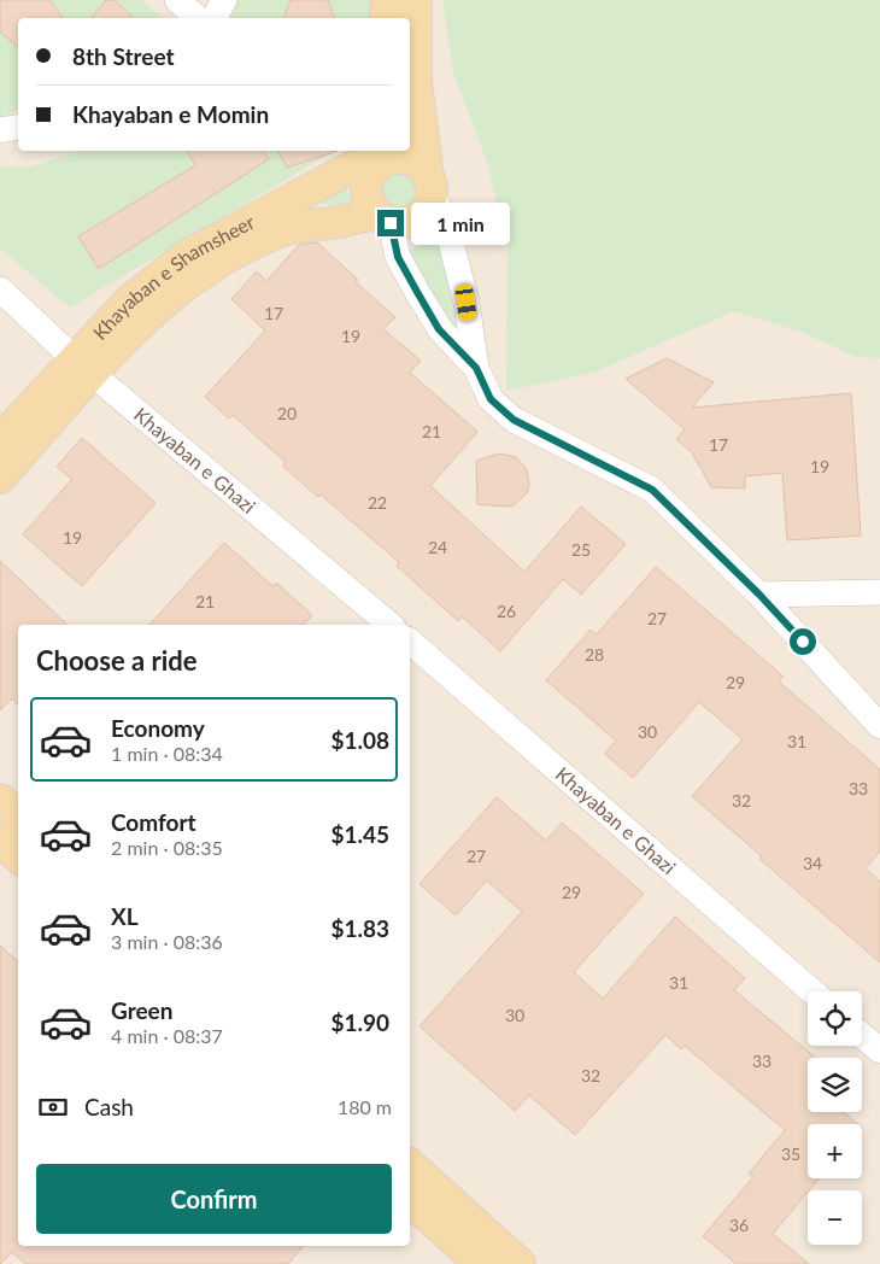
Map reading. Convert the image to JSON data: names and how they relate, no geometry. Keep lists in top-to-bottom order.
{
  "streets": {
    "main road": ["Khayaban e Shamsheer"],
    "street": ["Khayaban e Ghazi"]
  },
  "crossings": [
    ["Khayaban e Shamsheer", "Khayaban e Ghazi"]
  ],
  "house_numbers": [
    "17",
    "19",
    "20",
    "21",
    "17",
    "19",
    "22",
    "19",
    "24",
    "25",
    "21",
    "26",
    "27",
    "28",
    "29",
    "30",
    "31",
    "33",
    "32",
    "27",
    "34",
    "29",
    "31",
    "30",
    "33",
    "32",
    "35",
    "36"
  ],
  "page": {
    "banner": ["8th Street", "Khayaban e Momin"],
    "bubble": "1 min",
    "heading": "Choose a ride",
    "list": [
      {
        "name": "Economy",
        "note": "1 min · 08:34",
        "value": "$1.08"
      },
      {
        "name": "Comfort",
        "note": "2 min · 08:35",
        "value": "$1.45"
      },
      {
        "name": "XL",
        "note": "3 min · 08:36",
        "value": "$1.83"
      },
      {
        "name": "Green",
        "note": "4 min · 08:37",
        "value": "$1.90"
      }
    ],
    "map_buttons": ["+", "−"],
    "pay": ["Cash", "180 m"],
    "buttons": "Confirm"
  }
}
